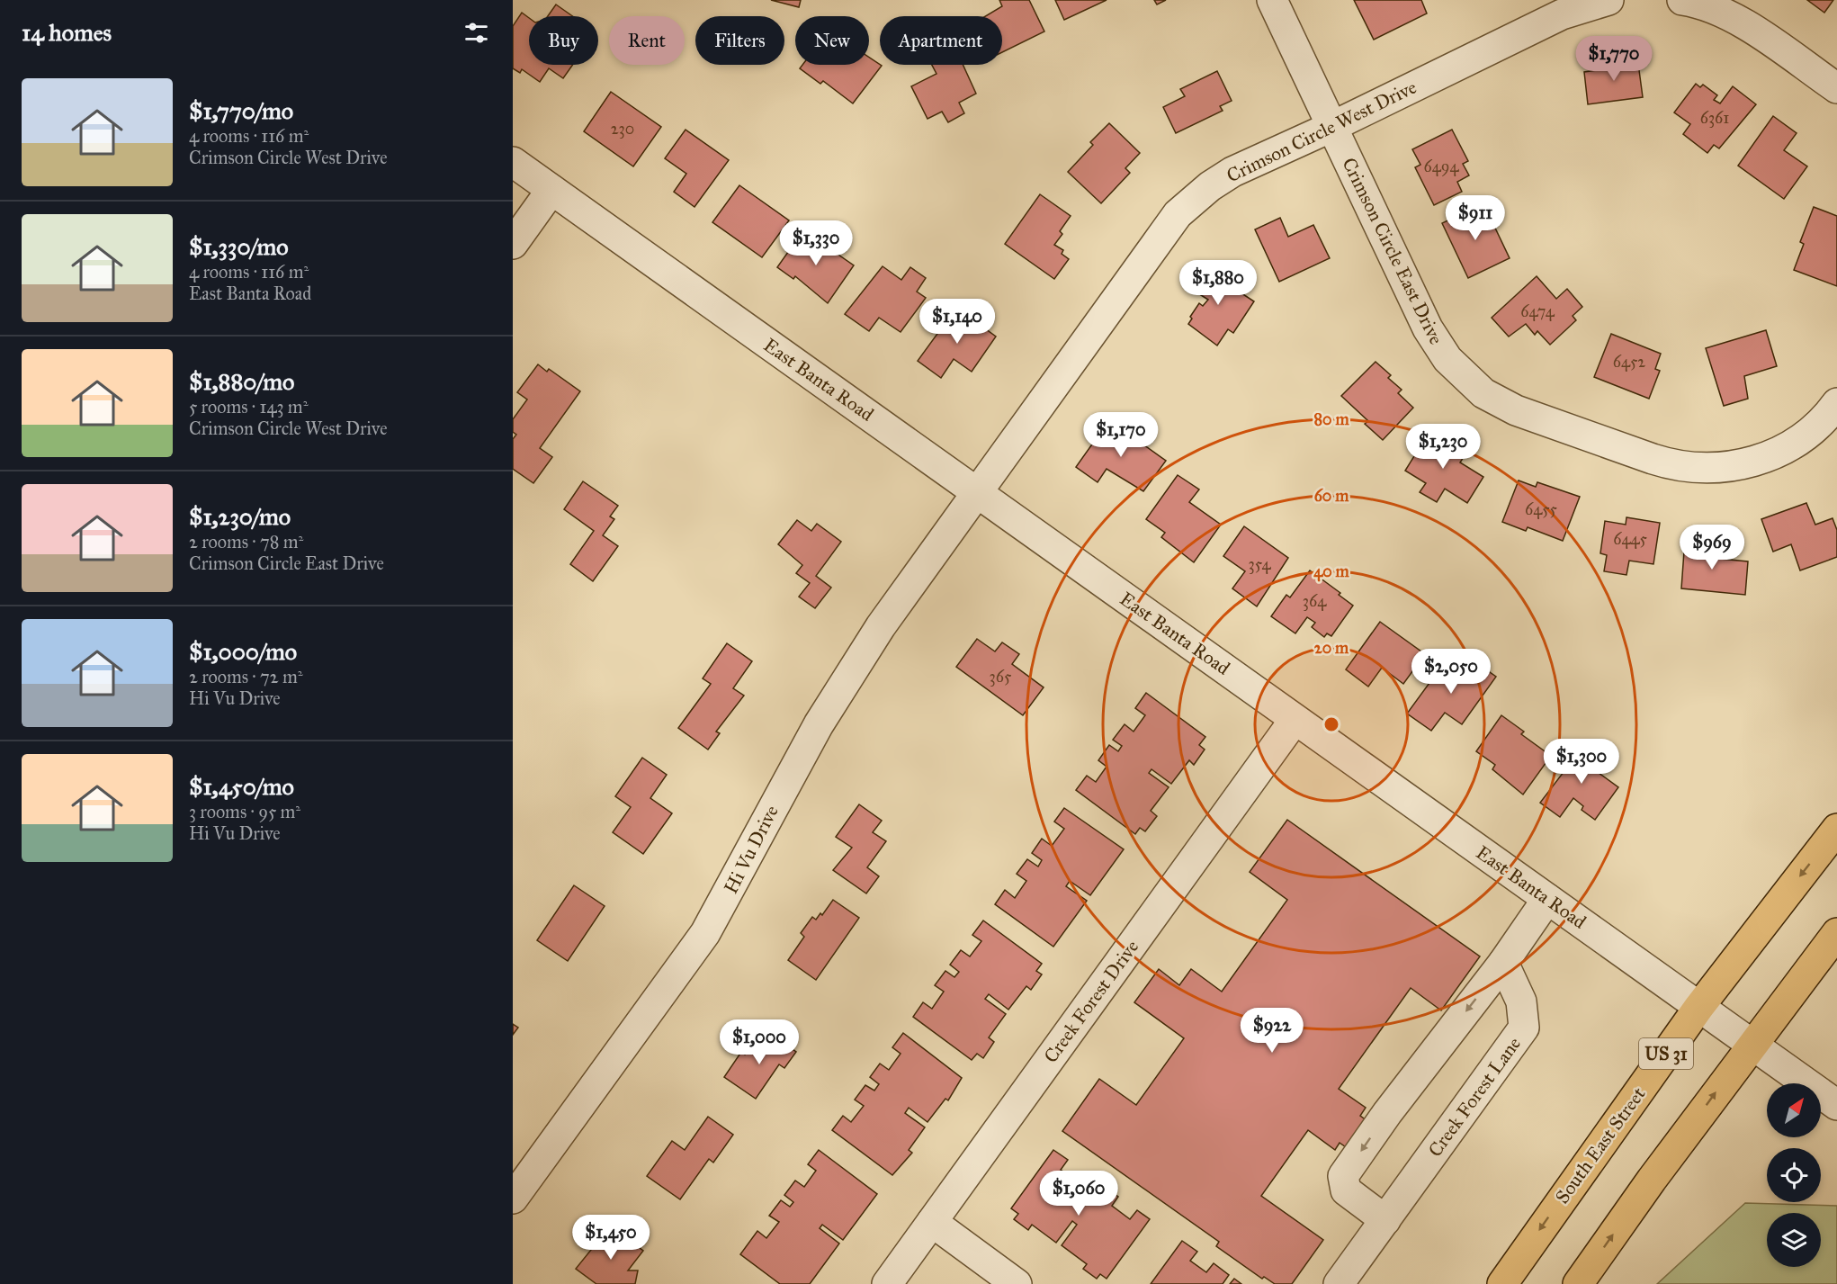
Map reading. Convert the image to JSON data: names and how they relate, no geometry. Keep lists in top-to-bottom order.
{
  "streets": {
    "main road": ["US 31", "South East Street"],
    "street": [
      "Crimson Circle West Drive",
      "Crimson Circle East Drive",
      "East Banta Road",
      "Hi Vu Drive",
      "Creek Forest Drive",
      "Creek Forest Lane"
    ]
  },
  "crossings": [
    ["Crimson Circle West Drive", "Crimson Circle East Drive"],
    ["Crimson Circle West Drive", "East Banta Road"],
    ["Crimson Circle West Drive", "Hi Vu Drive"],
    ["East Banta Road", "Hi Vu Drive"],
    ["East Banta Road", "Creek Forest Drive"],
    ["East Banta Road", "South East Street"]
  ],
  "house_numbers": [
    "6361",
    "230",
    "6494",
    "6474",
    "6452",
    "6455",
    "6445",
    "354",
    "364",
    "365"
  ],
  "north": "top right",
  "page": {
    "heading": "14 homes",
    "chip": [
      "Buy",
      "Rent",
      "Filters",
      "New",
      "Apartment"
    ],
    "price": [
      "$1,770",
      "$911",
      "$1,330",
      "$1,880",
      "$1,140",
      "$1,170",
      "$1,230",
      "$969",
      "$2,050",
      "$1,300",
      "$922",
      "$1,000",
      "$1,060",
      "$1,450"
    ],
    "list": [
      {
        "name": "$1,770/mo",
        "note": "4 rooms · 116 m² · Crimson Circle West Drive"
      },
      {
        "name": "$1,330/mo",
        "note": "4 rooms · 116 m² · East Banta Road"
      },
      {
        "name": "$1,880/mo",
        "note": "5 rooms · 143 m² · Crimson Circle West Drive"
      },
      {
        "name": "$1,230/mo",
        "note": "2 rooms · 78 m² · Crimson Circle East Drive"
      },
      {
        "name": "$1,000/mo",
        "note": "2 rooms · 72 m² · Hi Vu Drive"
      },
      {
        "name": "$1,450/mo",
        "note": "3 rooms · 95 m² · Hi Vu Drive"
      }
    ]
  },
  "rings": [
    "80 m",
    "60 m",
    "40 m",
    "20 m"
  ]
}
